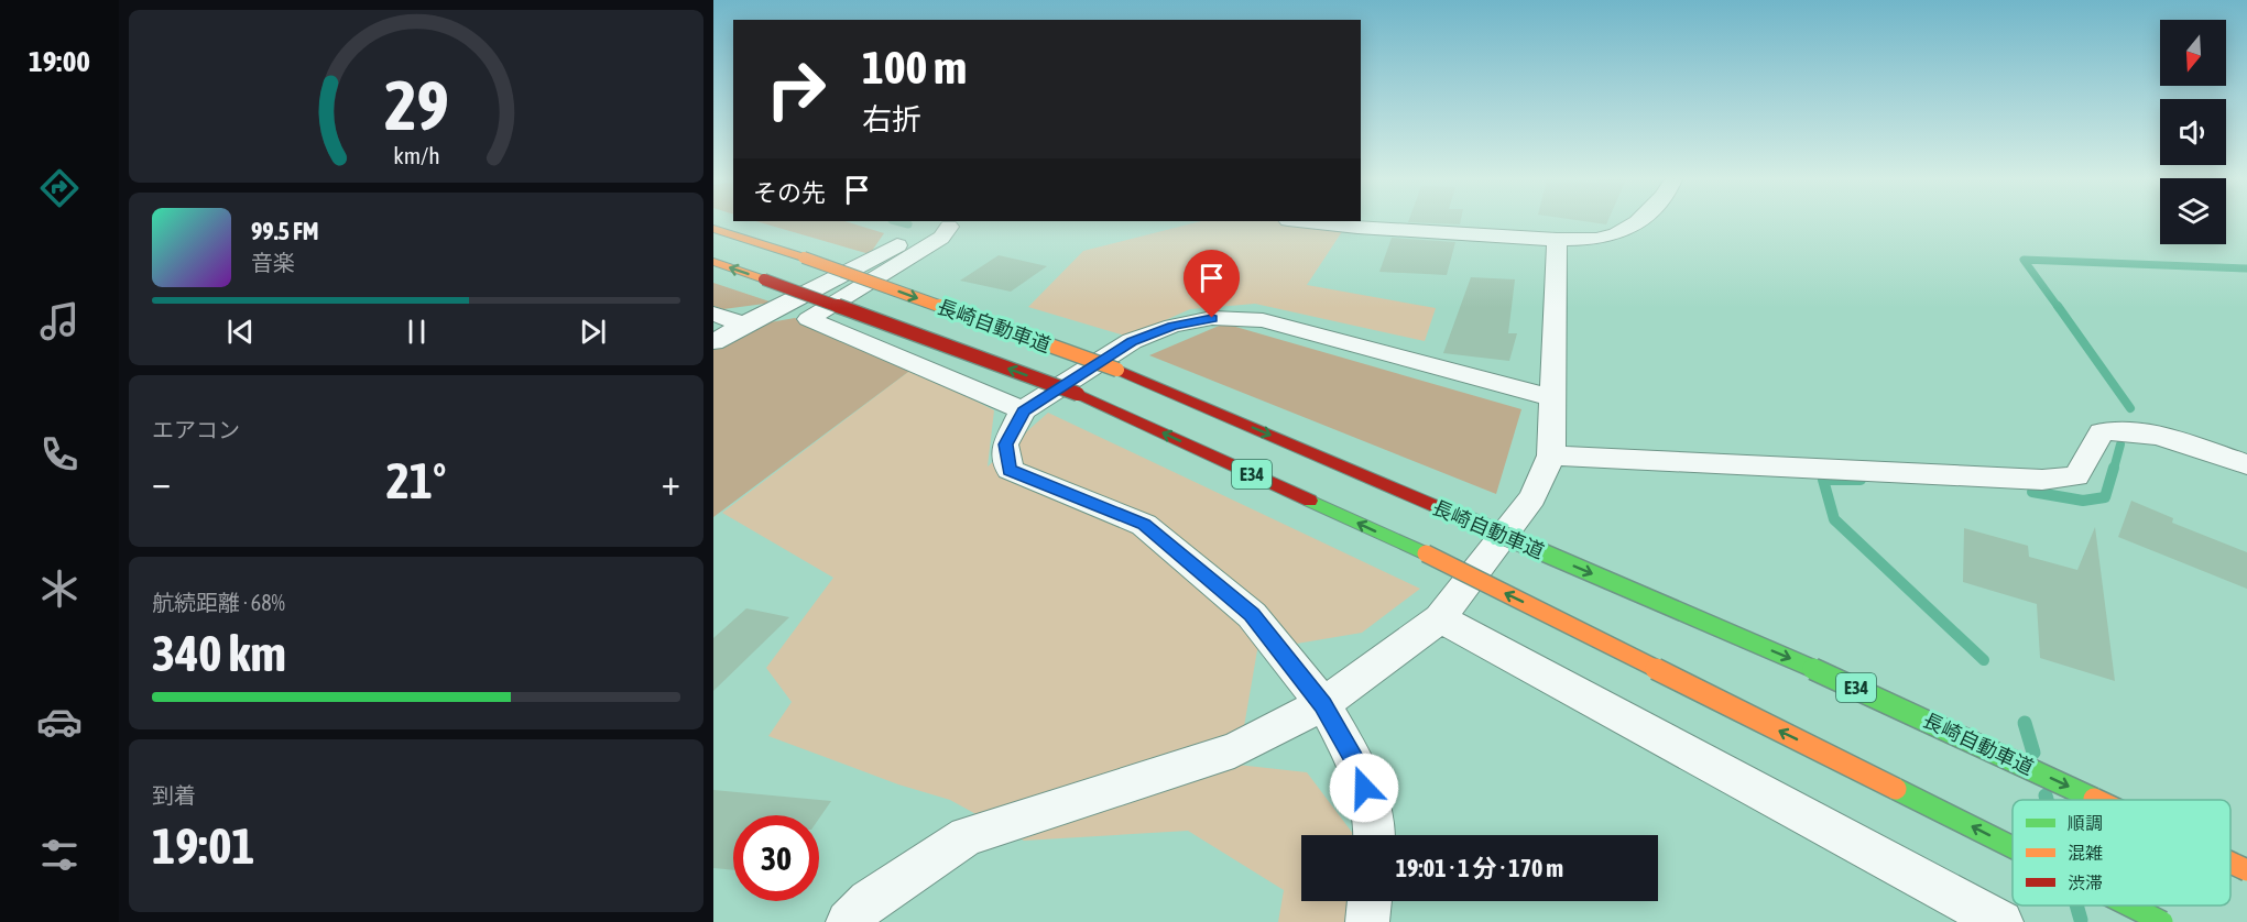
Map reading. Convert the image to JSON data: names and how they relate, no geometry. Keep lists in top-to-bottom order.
{
  "streets": {
    "highway": ["長崎自動車道", "E34"]
  },
  "legend": ["順調", "混雑", "渋滞"],
  "north": "bottom",
  "page": {
    "tabs": "19:00",
    "turn": ["100 m", "右折"],
    "then": "その先",
    "song": ["99.5 FM", "音楽"],
    "tile": [
      "エアコン",
      ["航続距離 · 68%", "340 km"],
      ["到着", "19:01"]
    ],
    "heat": ["−", "21°", "+"],
    "limit": "30",
    "trip": "19:01 · 1 分 · 170 m",
    "gauge": ["29", "km/h"]
  }
}
